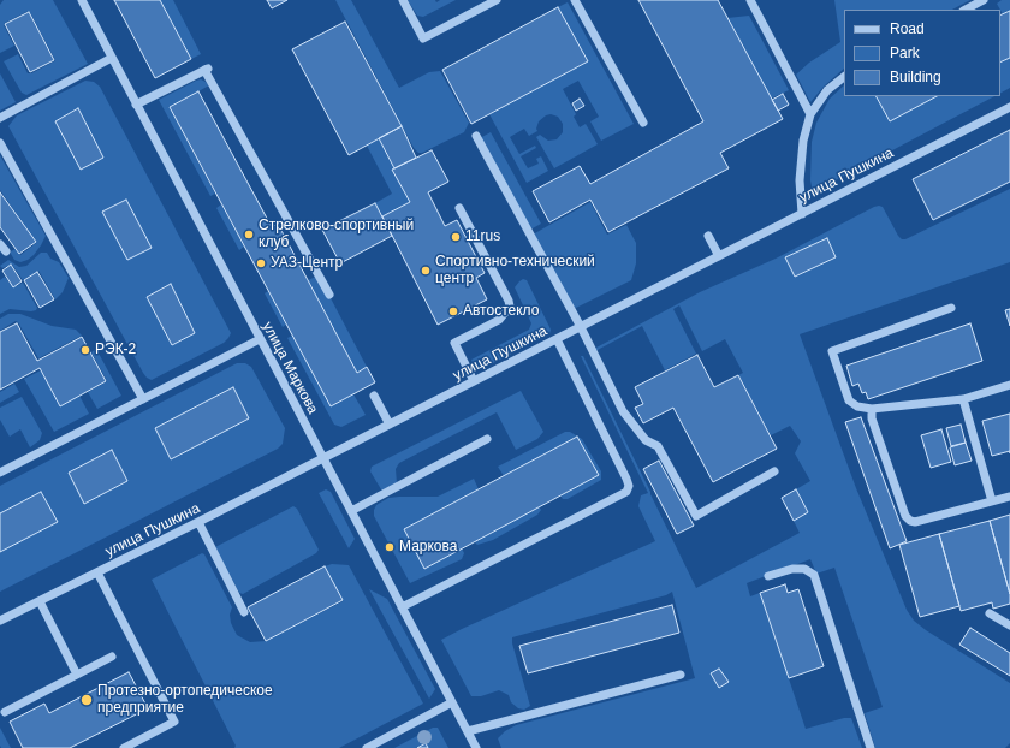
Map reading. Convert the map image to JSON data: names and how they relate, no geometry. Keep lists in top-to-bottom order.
{
  "streets": {
    "street": ["улица Пушкина", "улица Маркова"]
  },
  "crossings": [
    ["улица Пушкина", "улица Маркова"]
  ],
  "places": [
    "Стрелково-спортивный клуб",
    "11rus",
    "УАЗ-Центр",
    "Спортивно-технический центр",
    "Автостекло",
    "РЭК-2",
    "Маркова",
    "Протезно-ортопедическое предприятие"
  ],
  "legend": ["Road", "Park", "Building"]
}
